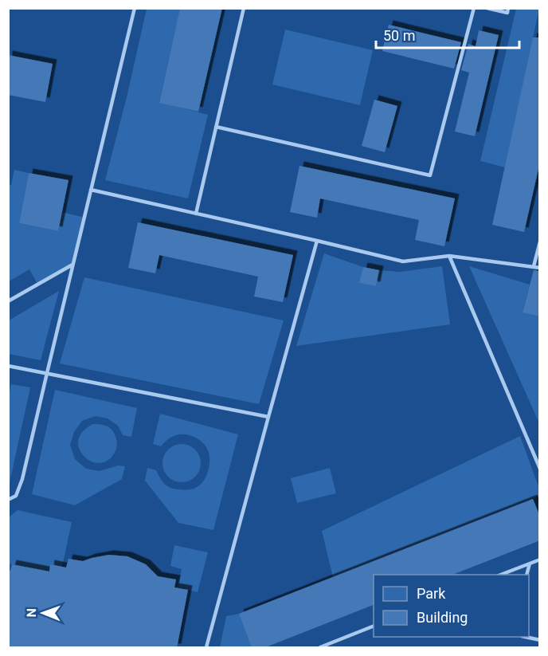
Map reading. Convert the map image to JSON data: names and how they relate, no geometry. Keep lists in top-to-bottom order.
{
  "legend": ["Park", "Building"],
  "scale_bar": "50 m",
  "north": "left"
}
